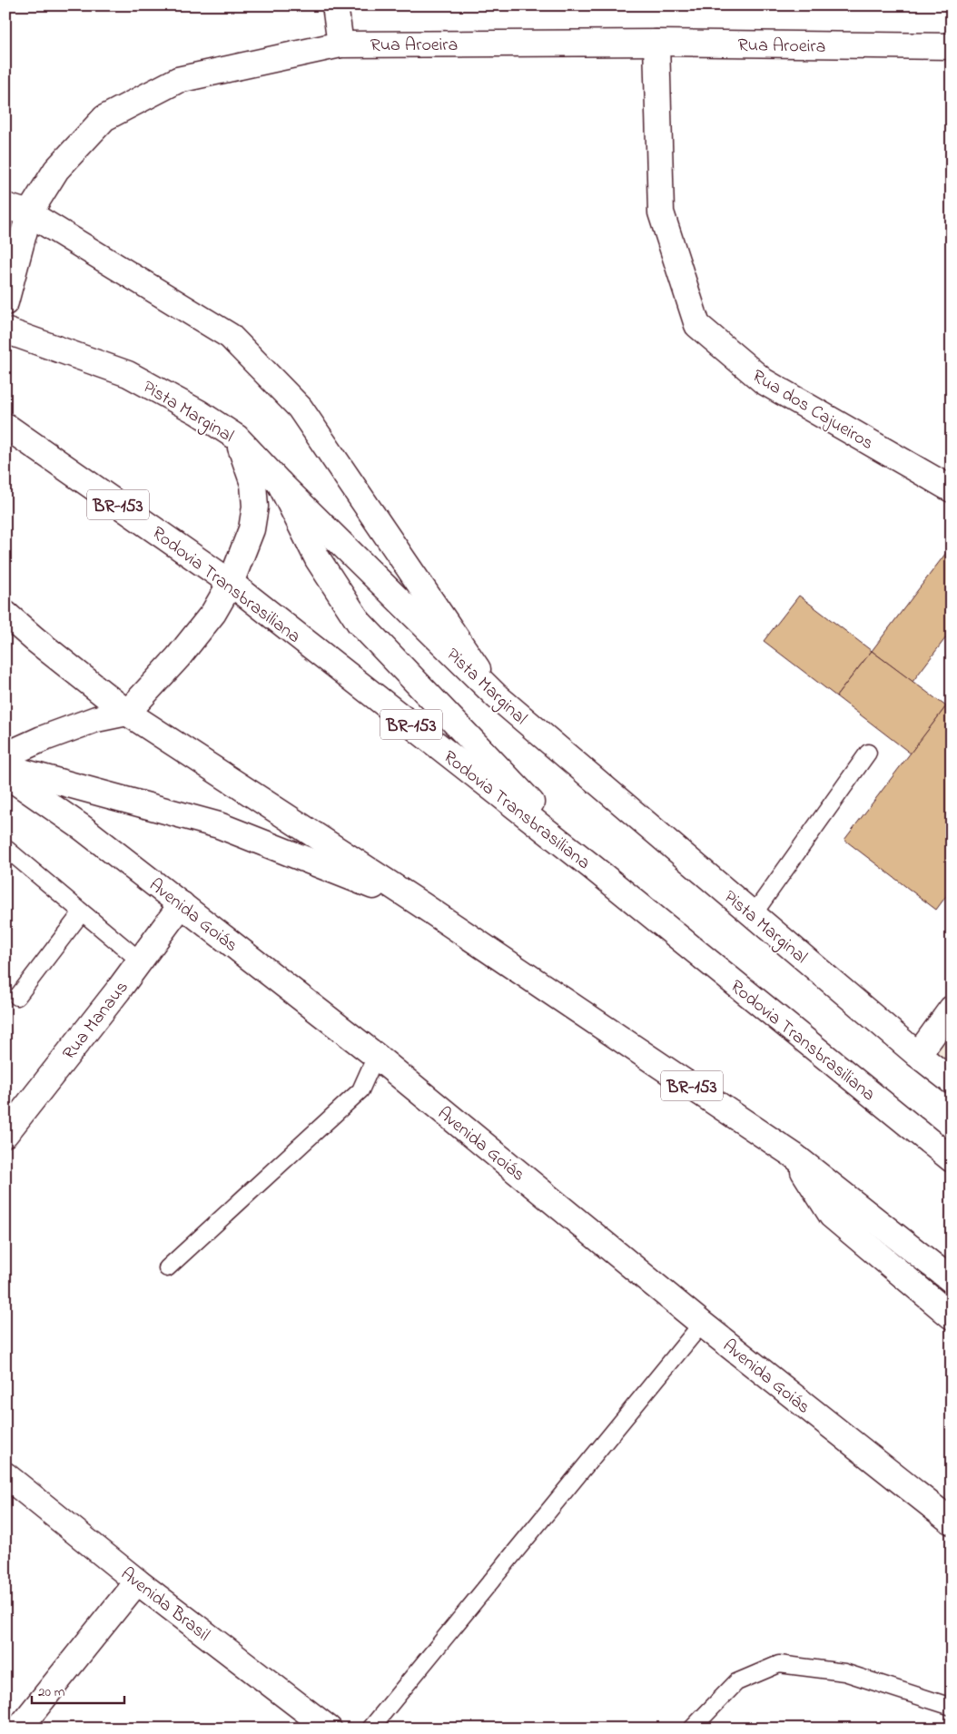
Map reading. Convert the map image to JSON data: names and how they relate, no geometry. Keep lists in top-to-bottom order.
{
  "streets": {
    "main road": [
      "Rua Aroeira",
      "Rua dos Cajueiros",
      "Pista Marginal",
      "BR-153",
      "Rodovia Transbrasiliana",
      "Avenida Goiás",
      "Rua Manaus",
      "Avenida Brasil"
    ]
  },
  "crossings": [
    ["Rua Aroeira", "Rua dos Cajueiros"],
    ["Avenida Goiás", "Rua Manaus"]
  ],
  "scale_bar": "20 m"
}
